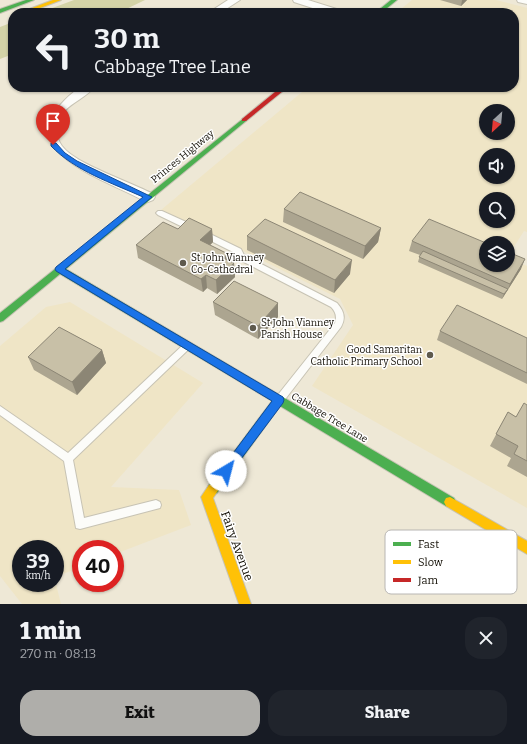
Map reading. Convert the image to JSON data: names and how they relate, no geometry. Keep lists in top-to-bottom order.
{
  "streets": {
    "main road": ["Princes Highway", "Cabbage Tree Lane", "Fairy Avenue"]
  },
  "crossings": [
    ["Princes Highway", "Cabbage Tree Lane"],
    ["Cabbage Tree Lane", "Fairy Avenue"]
  ],
  "places": ["St John Vianney Co-Cathedral", "St John Vianney Parish House", "Good Samaritan Catholic Primary School"],
  "legend": ["Fast", "Slow", "Jam"],
  "north": "bottom left",
  "page": {
    "turn": ["30 m", "Cabbage Tree Lane"],
    "speed": "39 km/h",
    "limit": "40",
    "heading": ["1 min", "270 m · 08:13"],
    "buttons": ["Exit", "Share"]
  }
}
